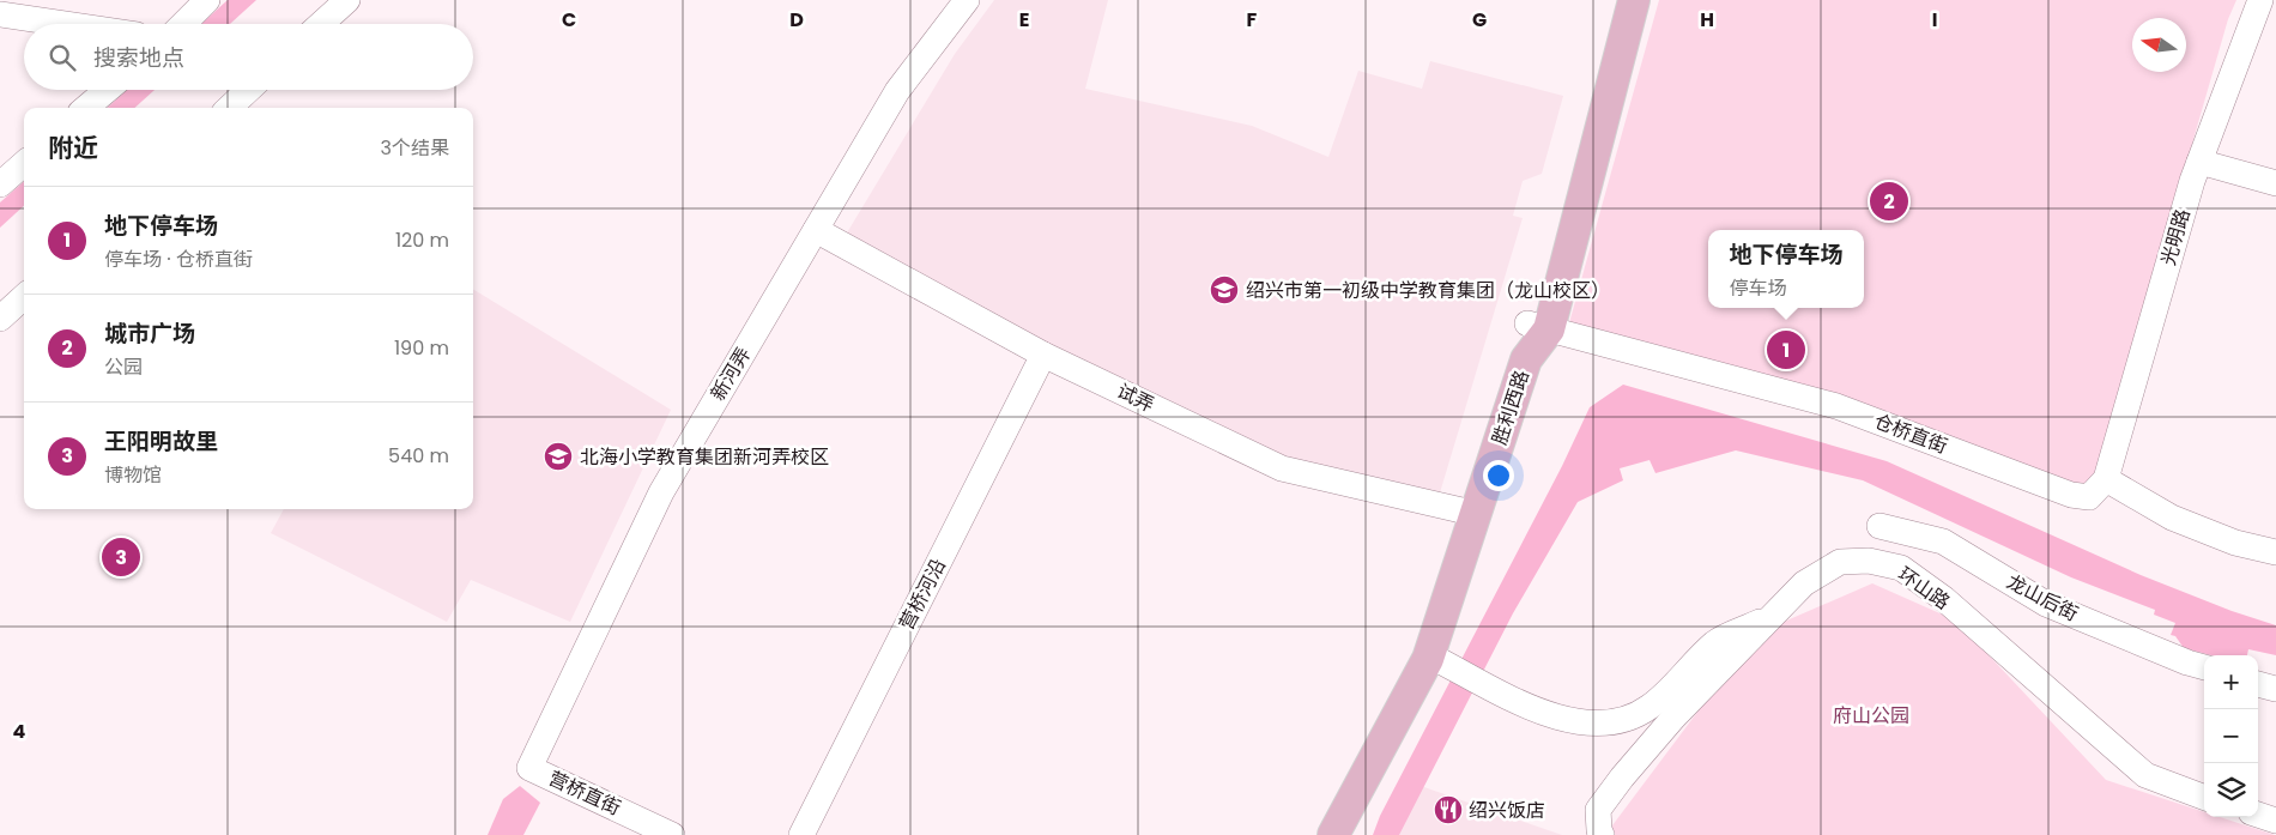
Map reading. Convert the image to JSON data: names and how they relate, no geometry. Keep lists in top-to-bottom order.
{
  "streets": {
    "main road": ["胜利西路"],
    "street": [
      "光明路",
      "新河弄",
      "试弄",
      "仓桥直街",
      "环山路",
      "营桥河沿",
      "龙山后街",
      "营桥直街"
    ]
  },
  "crossings": [
    ["光明路", "仓桥直街"],
    ["新河弄", "试弄"],
    ["新河弄", "营桥直街"],
    ["试弄", "胜利西路"],
    ["试弄", "营桥河沿"],
    ["胜利西路", "仓桥直街"]
  ],
  "parks": ["府山公园"],
  "places": {
    "school or university": ["绍兴市第一初级中学教育集团（龙山校区）", "北海小学教育集团新河弄校区"],
    "restaurant": ["绍兴饭店"]
  },
  "north": "left",
  "page": {
    "search": "搜索地点",
    "heading": ["附近", "3个结果"],
    "pins": ["2", "1", "3"],
    "list": [
      {
        "mark": "1",
        "name": "地下停车场",
        "note": "停车场 · 仓桥直街",
        "value": "120 m"
      },
      {
        "mark": "2",
        "name": "城市广场",
        "note": "公园",
        "value": "190 m"
      },
      {
        "mark": "3",
        "name": "王阳明故里",
        "note": "博物馆",
        "value": "540 m"
      }
    ],
    "popup": ["地下停车场", "停车场"],
    "map_buttons": ["+", "−"]
  },
  "grid": {
    "columns": [
      "C",
      "D",
      "E",
      "F",
      "G",
      "H",
      "I"
    ],
    "rows": ["4"]
  }
}
